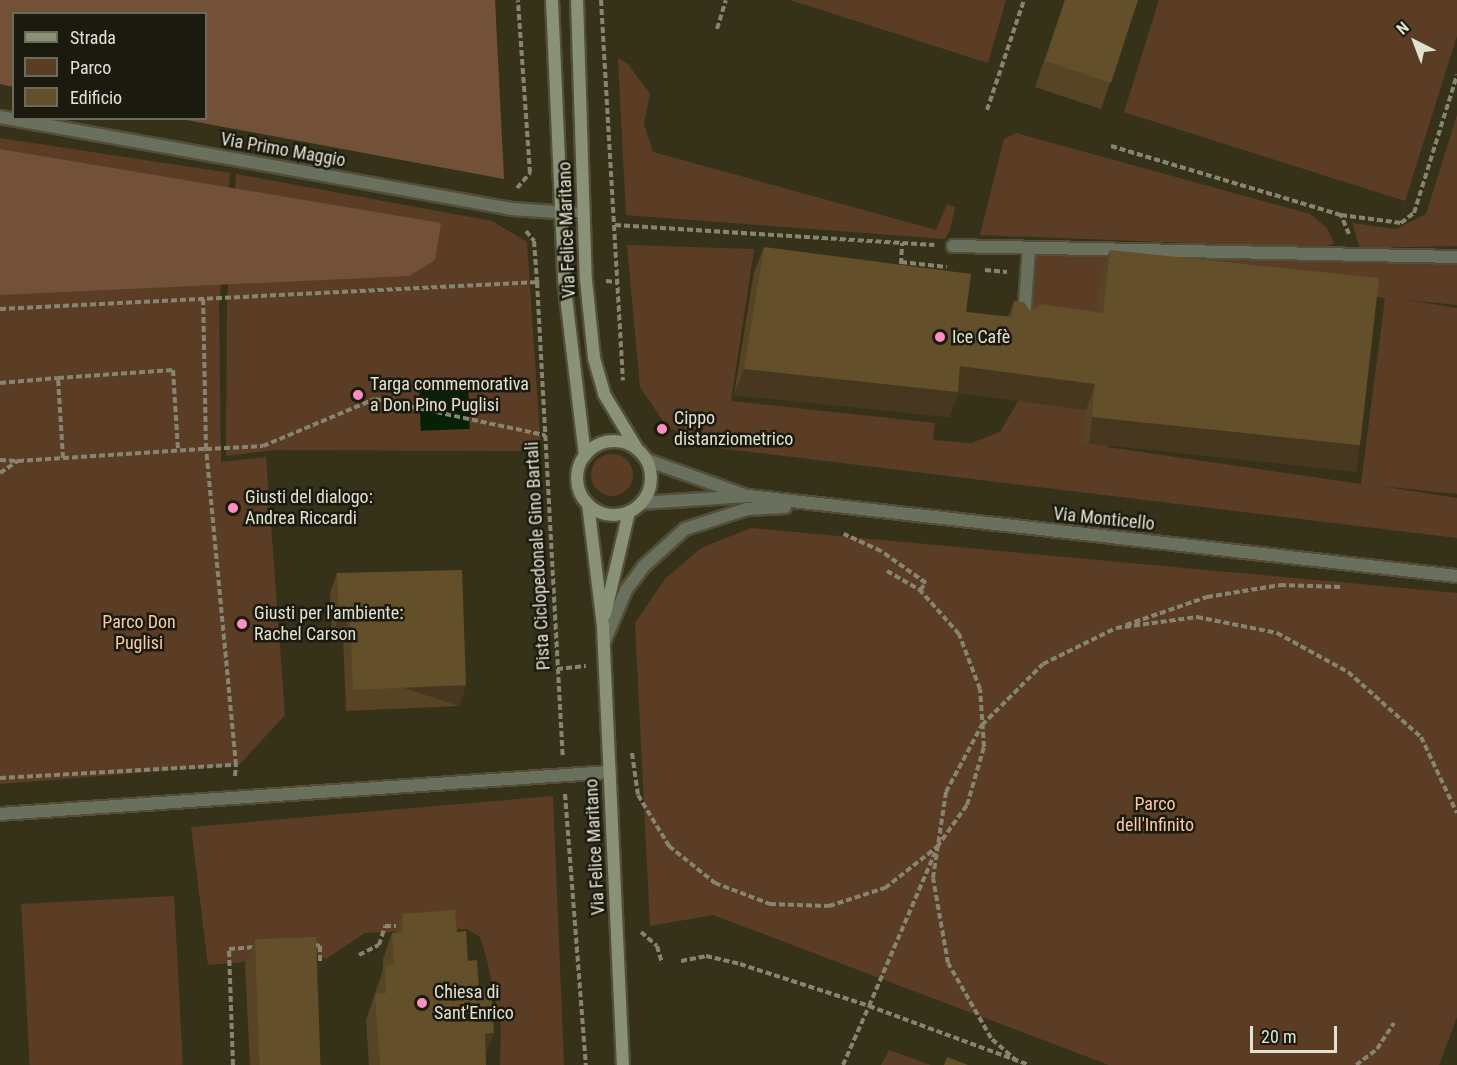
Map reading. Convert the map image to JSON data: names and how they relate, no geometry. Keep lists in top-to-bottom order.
{
  "streets": {
    "street": ["Via Primo Maggio", "Via Felice Maritano", "Via Monticello"],
    "path": ["Pista Ciclopedonale Gino Bartali"]
  },
  "crossings": [
    ["Via Primo Maggio", "Via Felice Maritano"],
    ["Via Felice Maritano", "Via Monticello"]
  ],
  "parks": ["Parco Don Puglisi", "Parco dell'Infinito"],
  "places": [
    "Ice Cafè",
    "Targa commemorativa a Don Pino Puglisi",
    "Cippo distanziometrico",
    "Giusti del dialogo: Andrea Riccardi",
    "Giusti per l'ambiente: Rachel Carson",
    "Chiesa di Sant'Enrico"
  ],
  "legend": ["Strada", "Parco", "Edificio"],
  "scale_bar": "20 m",
  "north": "top left"
}
